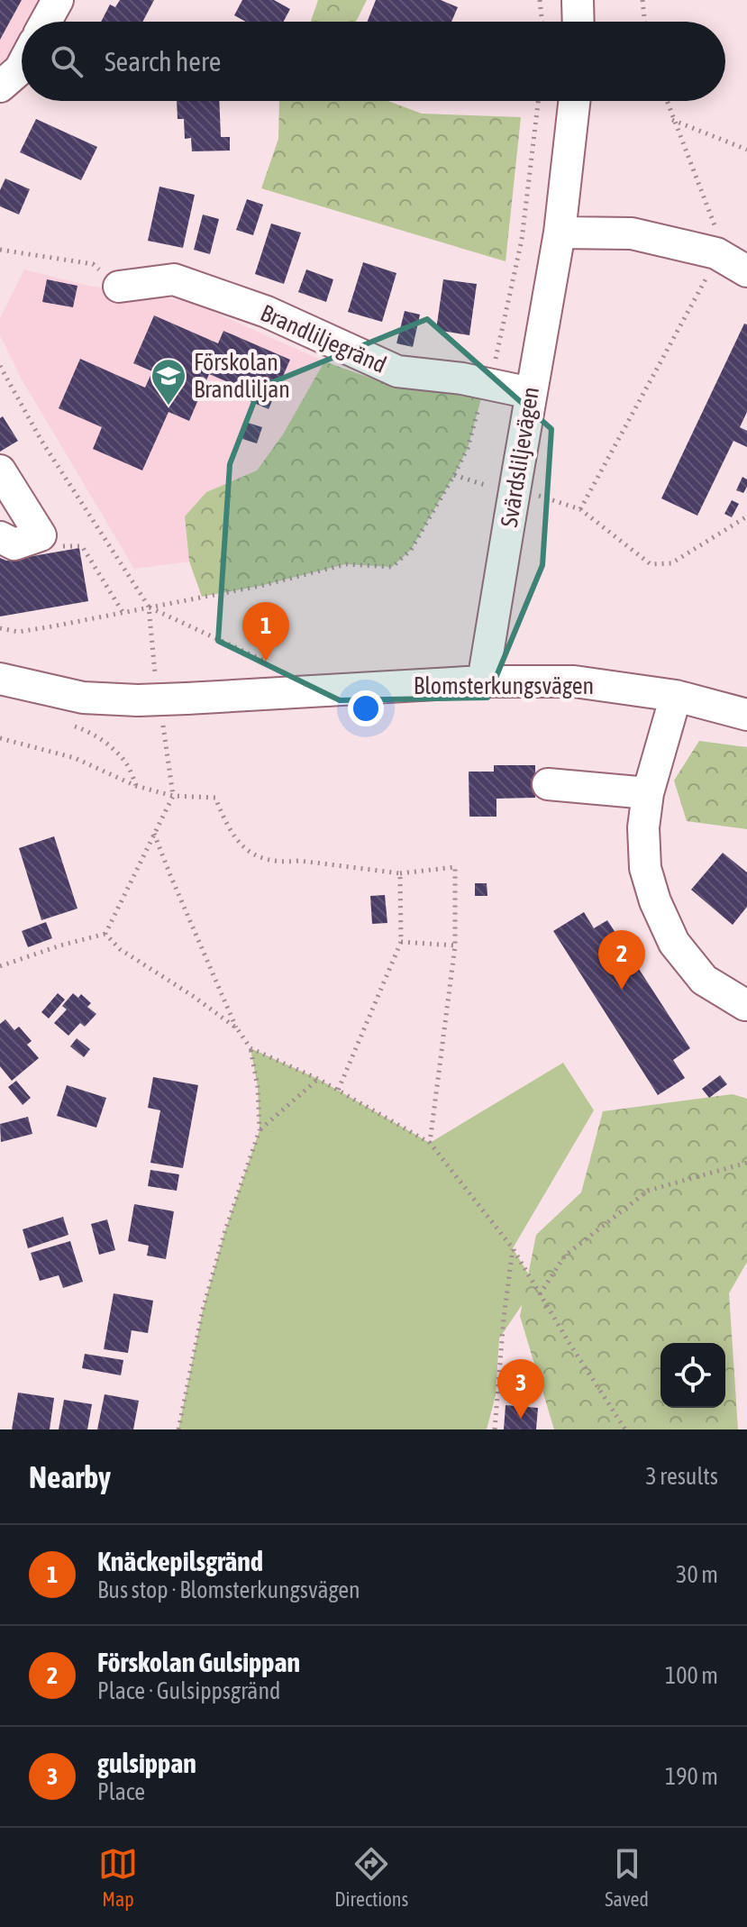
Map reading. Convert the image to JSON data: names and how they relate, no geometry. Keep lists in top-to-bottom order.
{
  "streets": {
    "street": ["Brandliljegränd", "Svärdsliljevägen", "Blomsterkungsvägen"]
  },
  "crossings": [
    ["Brandliljegränd", "Svärdsliljevägen"],
    ["Svärdsliljevägen", "Blomsterkungsvägen"]
  ],
  "places": {
    "school or university": ["Förskolan Brandliljan"]
  },
  "page": {
    "search": "Search here",
    "pins": ["1", "2", "3"],
    "heading": ["Nearby", "3 results"],
    "list": [
      {
        "mark": "1",
        "name": "Knäckepilsgränd",
        "note": "Bus stop · Blomsterkungsvägen",
        "value": "30 m"
      },
      {
        "mark": "2",
        "name": "Förskolan Gulsippan",
        "note": "Place · Gulsippsgränd",
        "value": "100 m"
      },
      {
        "mark": "3",
        "name": "gulsippan",
        "note": "Place",
        "value": "190 m"
      }
    ],
    "nav": ["Map", "Directions", "Saved"]
  }
}
